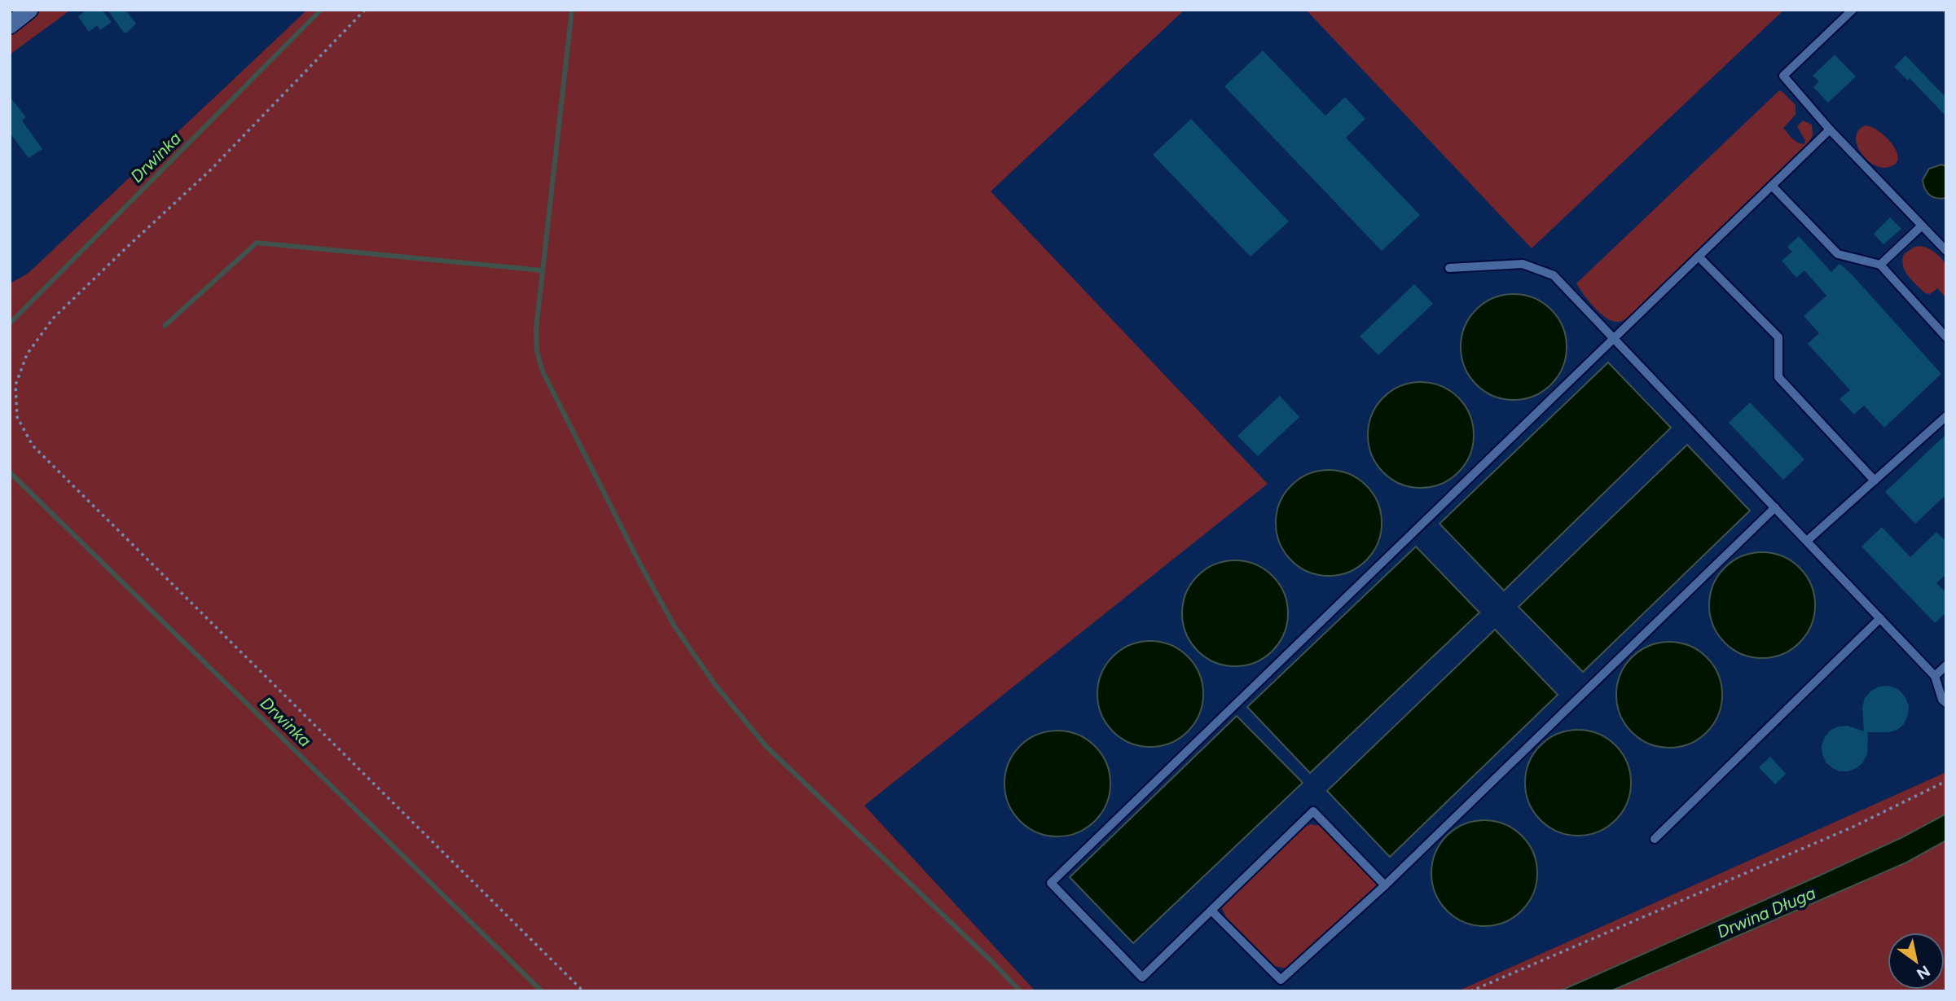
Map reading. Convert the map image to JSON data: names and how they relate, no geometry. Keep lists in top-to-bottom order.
{
  "water": ["Drwinka", "Drwina Długa"],
  "north": "bottom right"
}
